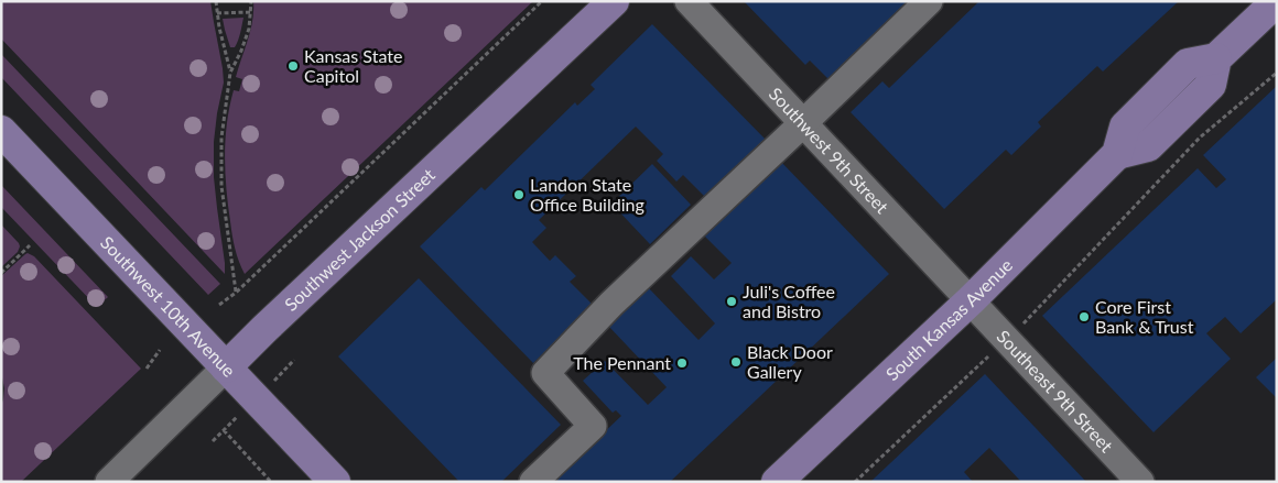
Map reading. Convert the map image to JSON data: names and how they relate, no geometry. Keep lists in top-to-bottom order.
{
  "streets": {
    "main road": ["Southwest Jackson Street", "Southwest 10th Avenue", "South Kansas Avenue"],
    "street": ["Southwest 9th Street", "Southeast 9th Street"]
  },
  "crossings": [
    ["Southwest 9th Street", "South Kansas Avenue"],
    ["Southwest 9th Street", "Southeast 9th Street"],
    ["Southwest Jackson Street", "Southwest 10th Avenue"],
    ["South Kansas Avenue", "Southeast 9th Street"]
  ],
  "places": [
    "Kansas State Capitol",
    "Landon State Office Building",
    "Juli's Coffee and Bistro",
    "Core First Bank & Trust",
    "Black Door Gallery",
    "The Pennant"
  ]
}
